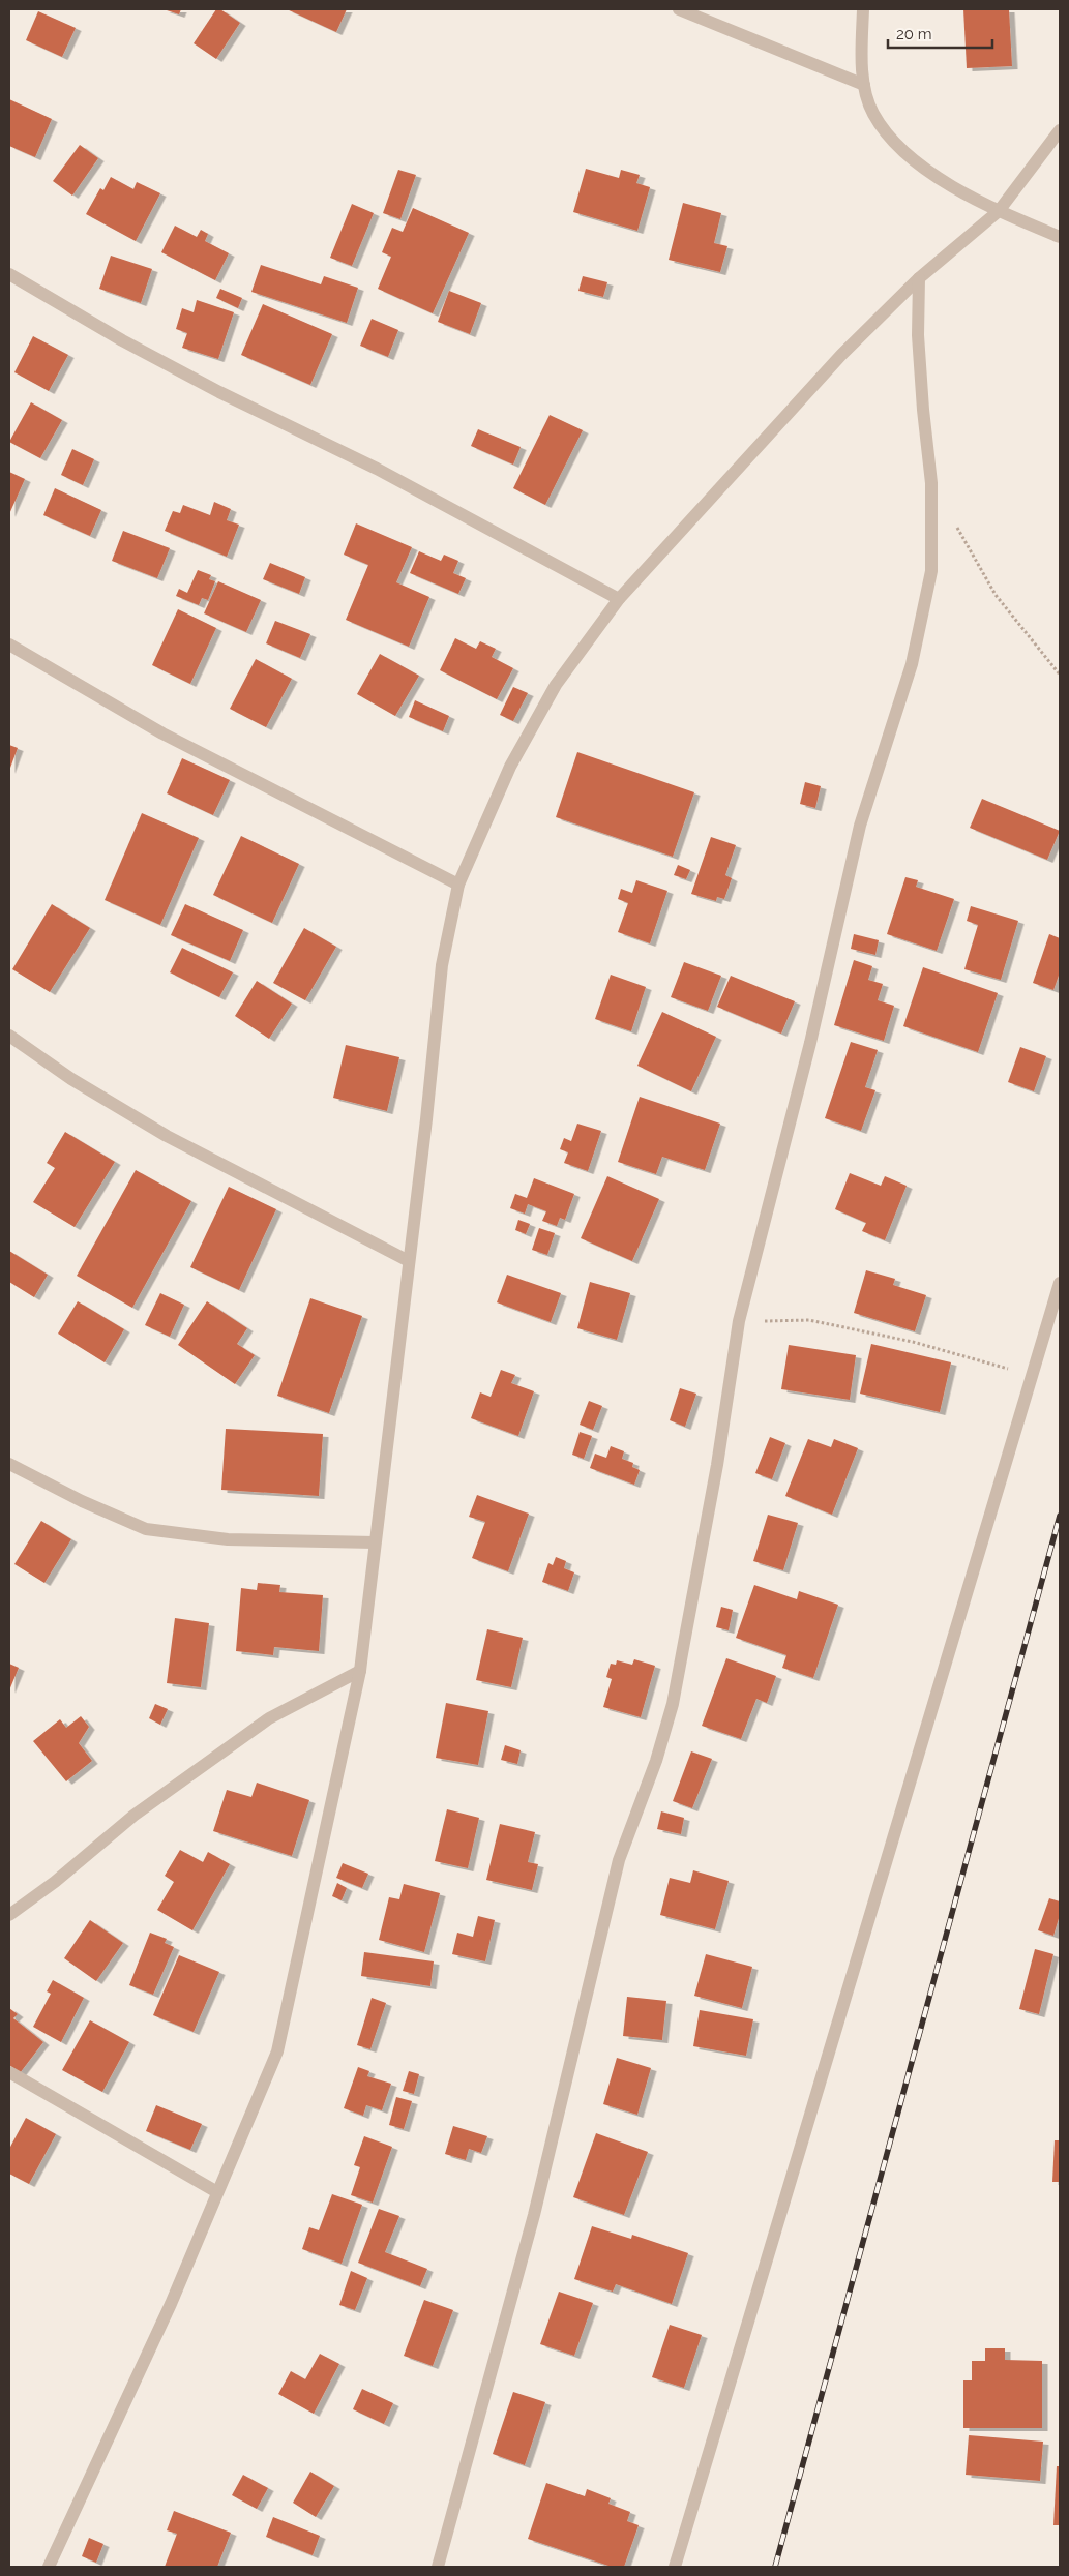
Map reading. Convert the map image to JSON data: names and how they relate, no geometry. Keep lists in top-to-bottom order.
{
  "scale_bar": "20 m"
}
